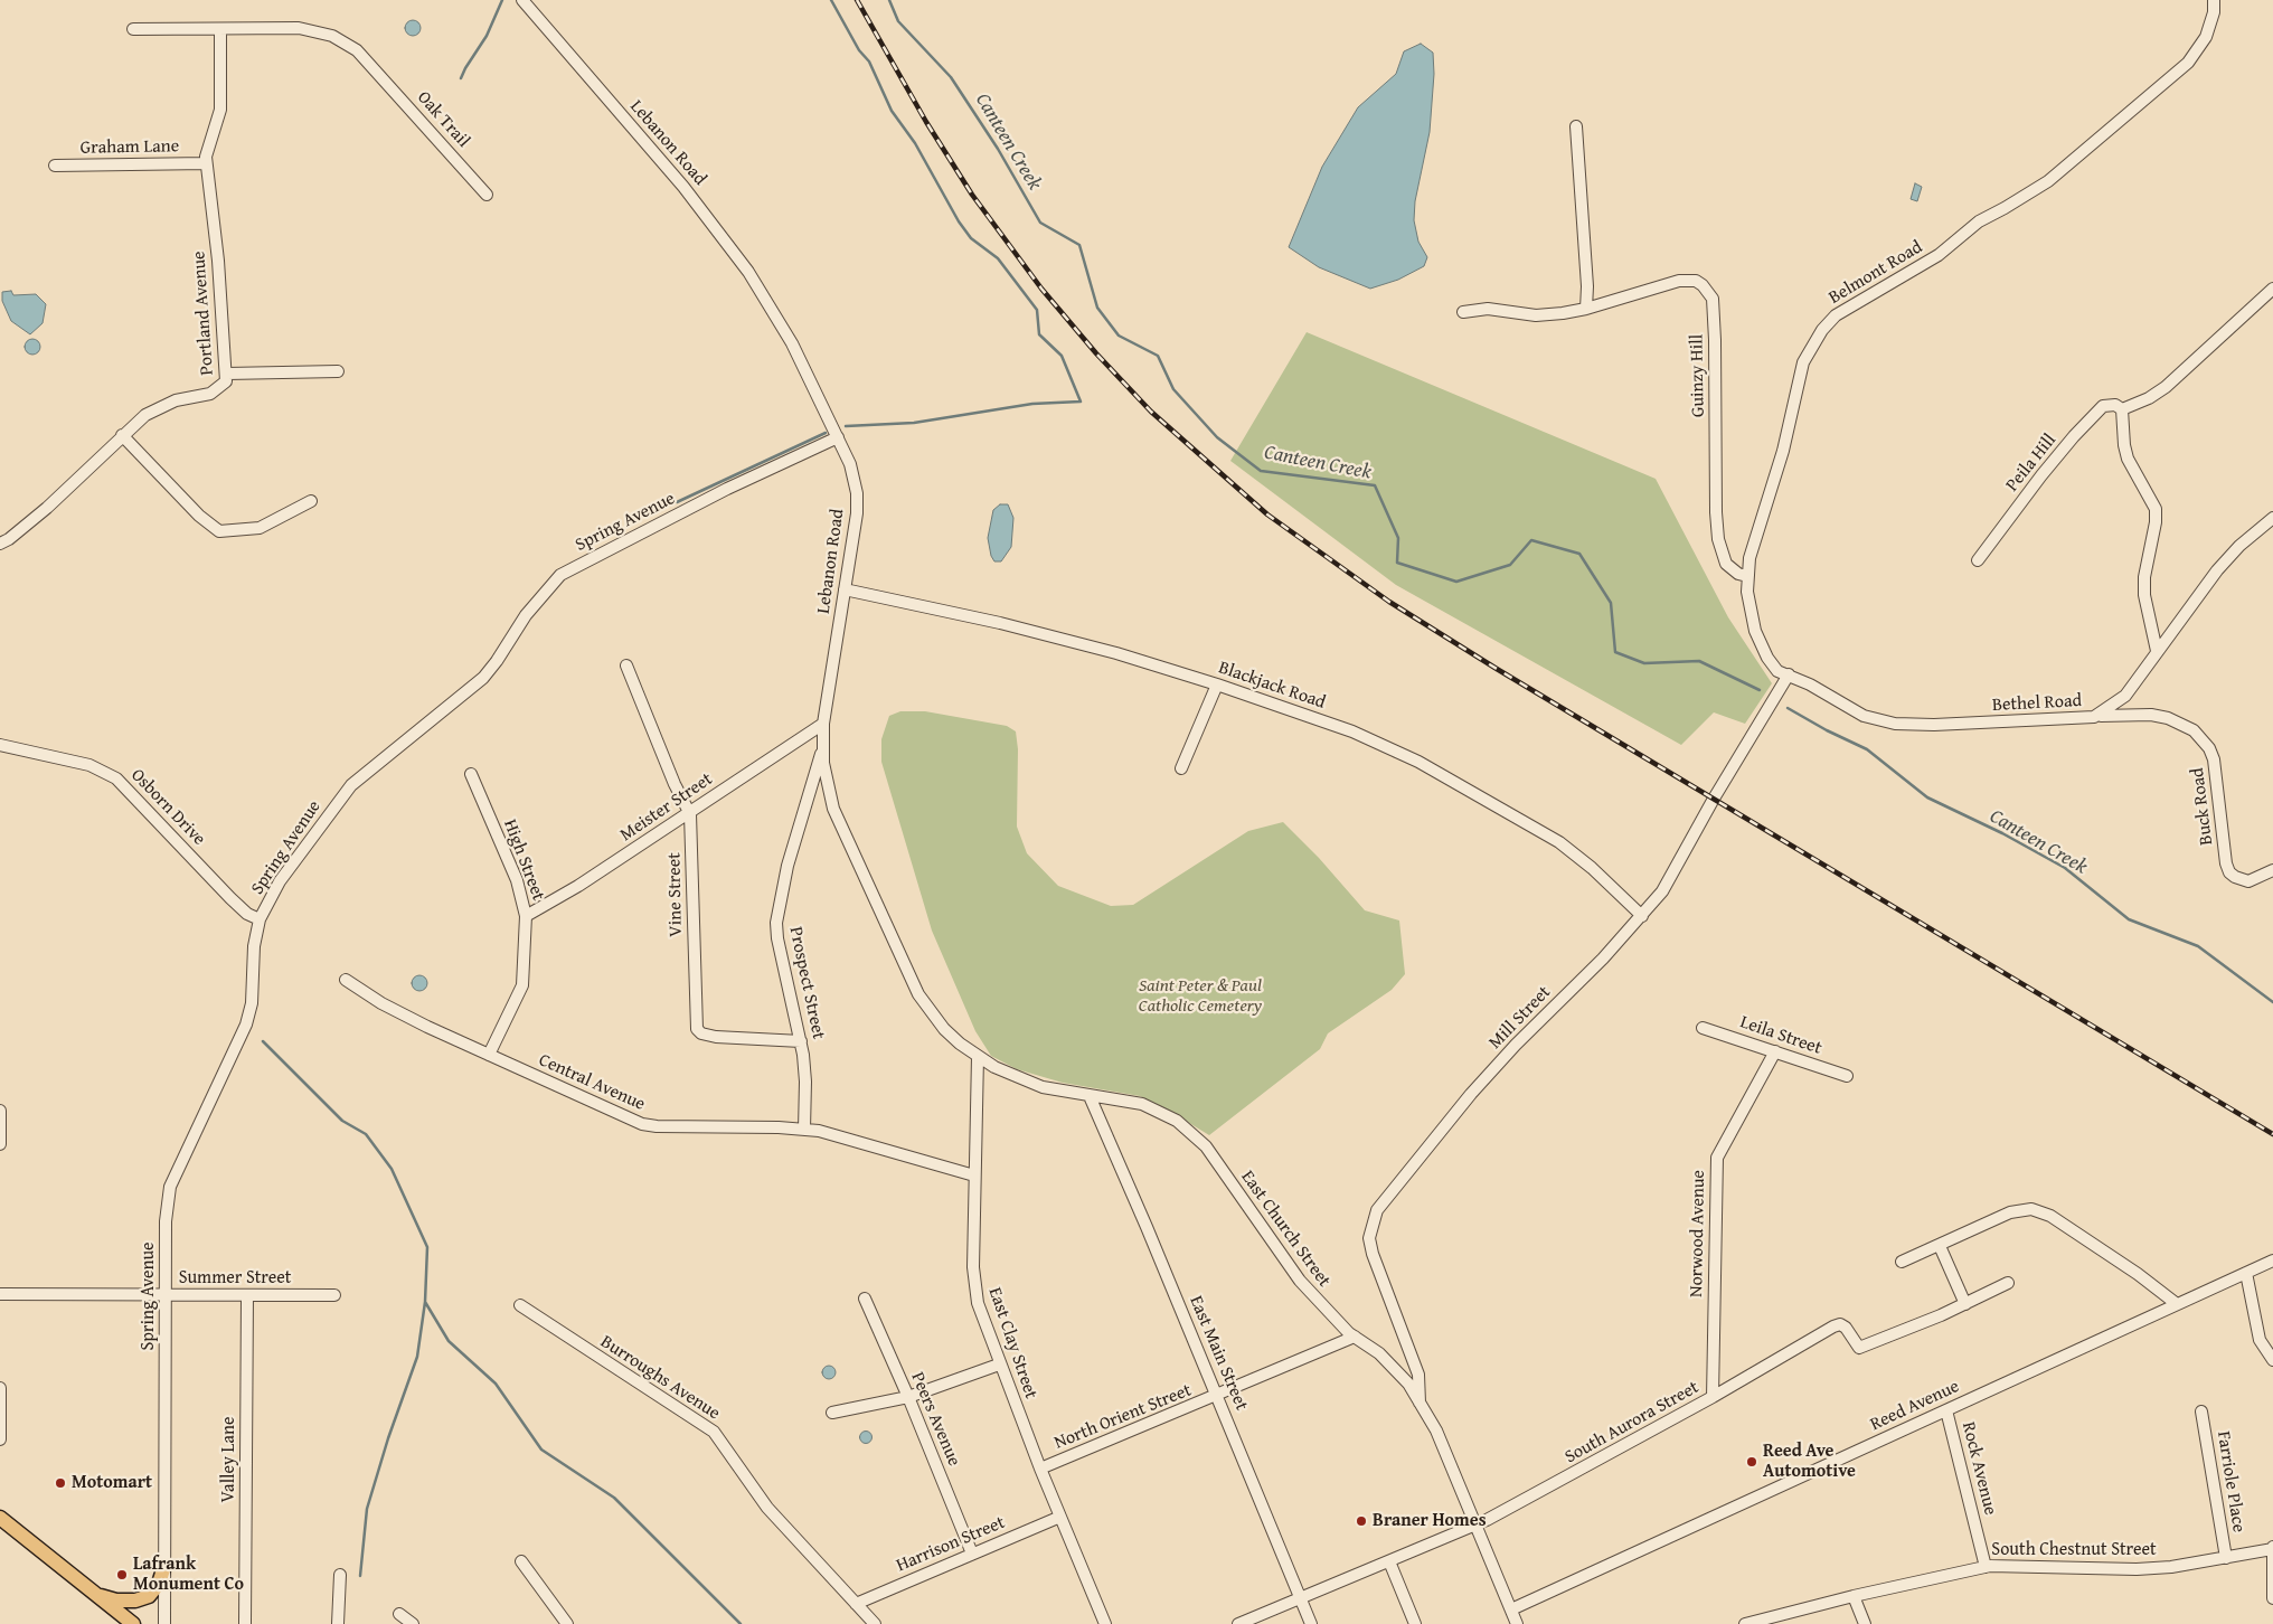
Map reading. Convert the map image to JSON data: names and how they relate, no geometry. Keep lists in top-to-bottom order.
{
  "streets": {
    "street": [
      "Oak Trail",
      "Lebanon Road",
      "Graham Lane",
      "Belmont Road",
      "Portland Avenue",
      "Guinzy Hill",
      "Peila Hill",
      "Spring Avenue",
      "Blackjack Road",
      "Bethel Road",
      "Buck Road",
      "Osborn Drive",
      "Meister Street",
      "High Street",
      "Vine Street",
      "Prospect Street",
      "Mill Street",
      "Leila Street",
      "Central Avenue",
      "East Church Street",
      "Norwood Avenue",
      "Summer Street",
      "East Clay Street",
      "East Main Street",
      "Burroughs Avenue",
      "Reed Avenue",
      "North Orient Street",
      "Peers Avenue",
      "South Aurora Street",
      "Valley Lane",
      "Rock Avenue",
      "Farriole Place",
      "Harrison Street",
      "South Chestnut Street"
    ]
  },
  "crossings": [
    ["Oak Trail", "Portland Avenue"],
    ["Lebanon Road", "Spring Avenue"],
    ["Lebanon Road", "Blackjack Road"],
    ["Lebanon Road", "Meister Street"],
    ["Lebanon Road", "Prospect Street"],
    ["Lebanon Road", "East Church Street"],
    ["Lebanon Road", "East Clay Street"],
    ["Graham Lane", "Portland Avenue"],
    ["Belmont Road", "Guinzy Hill"],
    ["Belmont Road", "Bethel Road"],
    ["Belmont Road", "Mill Street"],
    ["Spring Avenue", "Osborn Drive"],
    ["Spring Avenue", "Summer Street"],
    ["Blackjack Road", "Mill Street"],
    ["Bethel Road", "Buck Road"],
    ["Bethel Road", "Mill Street"],
    ["Meister Street", "High Street"],
    ["Meister Street", "Vine Street"],
    ["High Street", "Central Avenue"],
    ["Vine Street", "Prospect Street"],
    ["Prospect Street", "Central Avenue"],
    ["Mill Street", "East Church Street"],
    ["Leila Street", "Norwood Avenue"],
    ["Central Avenue", "East Clay Street"],
    ["East Church Street", "East Clay Street"],
    ["East Church Street", "East Main Street"],
    ["East Church Street", "Reed Avenue"],
    ["East Church Street", "North Orient Street"],
    ["East Church Street", "South Aurora Street"],
    ["Norwood Avenue", "South Aurora Street"],
    ["Summer Street", "Valley Lane"],
    ["East Clay Street", "North Orient Street"],
    ["East Clay Street", "Harrison Street"],
    ["East Main Street", "North Orient Street"],
    ["East Main Street", "South Aurora Street"],
    ["Burroughs Avenue", "Harrison Street"],
    ["Reed Avenue", "Rock Avenue"],
    ["Peers Avenue", "Harrison Street"],
    ["Rock Avenue", "South Chestnut Street"],
    ["Farriole Place", "South Chestnut Street"]
  ],
  "water": ["Canteen Creek"],
  "parks": ["Saint Peter & Paul Catholic Cemetery"],
  "places": [
    "Reed Ave Automotive",
    "Motomart",
    "Braner Homes",
    "Lafrank Monument Co"
  ]
}
